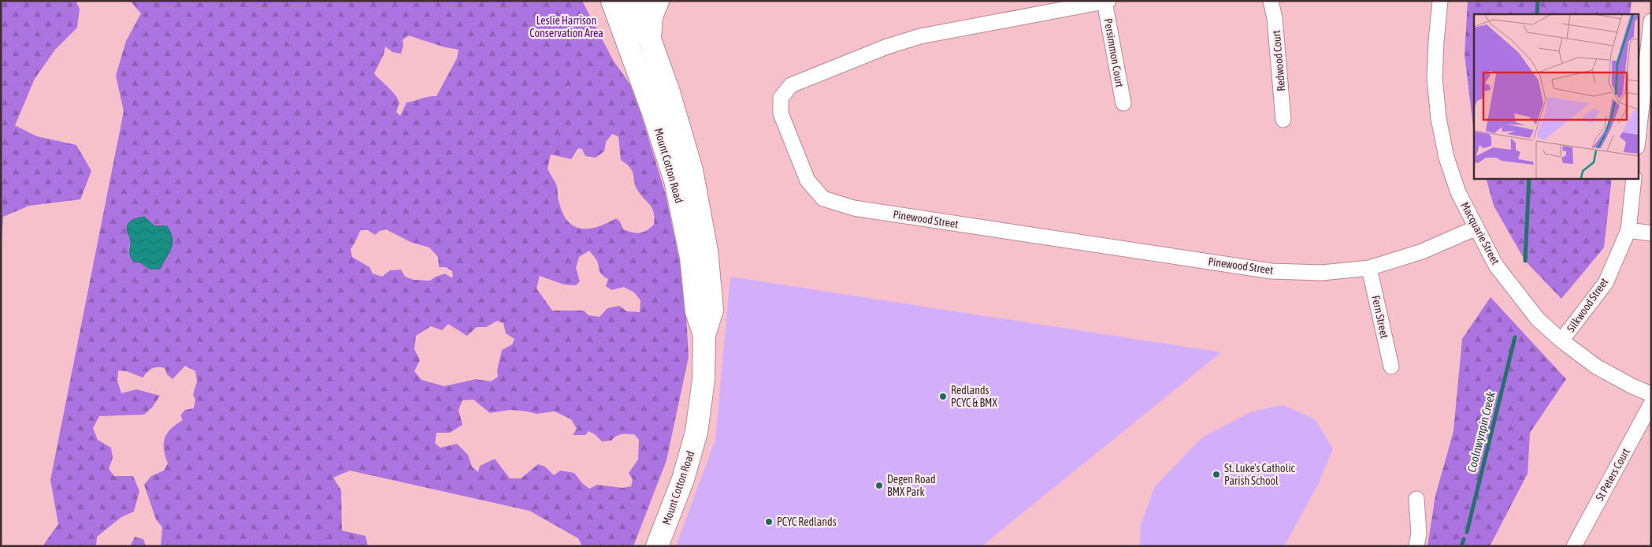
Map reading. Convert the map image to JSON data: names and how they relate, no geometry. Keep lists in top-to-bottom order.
{
  "streets": {
    "main road": ["Mount Cotton Road"],
    "street": [
      "Persimmon Court",
      "Redwood Court",
      "Pinewood Street",
      "Macquarie Street",
      "Silkwood Street",
      "Fern Street",
      "St Peters Court"
    ]
  },
  "crossings": [
    ["Persimmon Court", "Pinewood Street"],
    ["Pinewood Street", "Macquarie Street"],
    ["Pinewood Street", "Fern Street"],
    ["Macquarie Street", "Silkwood Street"]
  ],
  "water": ["Coolnwynpin Creek"],
  "parks": ["Leslie Harrison Conservation Area"],
  "places": [
    "Redlands PCYC & BMX",
    "St. Luke's Catholic Parish School",
    "Degen Road BMX Park",
    "PCYC Redlands"
  ]
}
